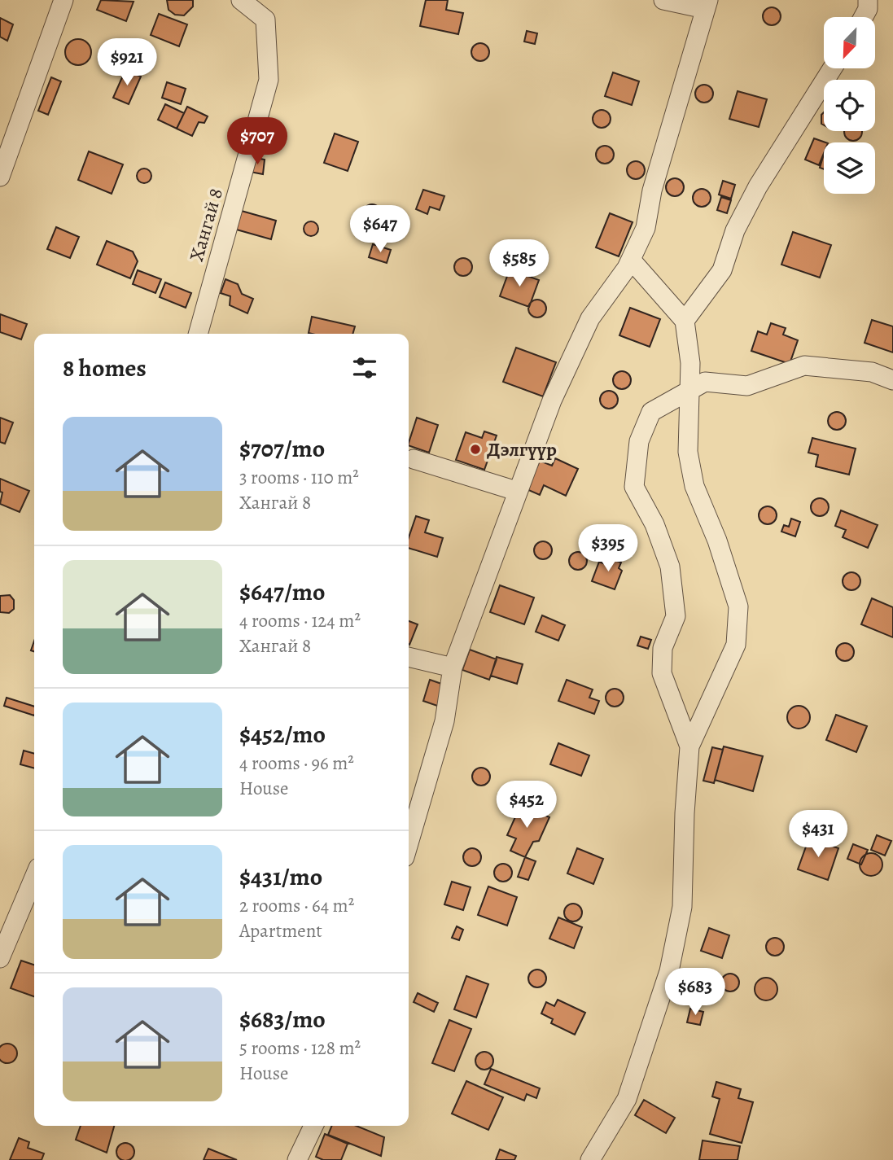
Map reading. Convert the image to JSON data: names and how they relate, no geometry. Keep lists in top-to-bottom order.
{
  "streets": {
    "street": ["Хангай 8"]
  },
  "places": ["Дэлгүүр"],
  "north": "bottom left",
  "page": {
    "price": [
      "$921",
      "$707",
      "$647",
      "$585",
      "$395",
      "$452",
      "$431",
      "$683"
    ],
    "heading": "8 homes",
    "list": [
      {
        "name": "$707/mo",
        "note": "3 rooms · 110 m² · Хангай 8"
      },
      {
        "name": "$647/mo",
        "note": "4 rooms · 124 m² · Хангай 8"
      },
      {
        "name": "$452/mo",
        "note": "4 rooms · 96 m² · House"
      },
      {
        "name": "$431/mo",
        "note": "2 rooms · 64 m² · Apartment"
      },
      {
        "name": "$683/mo",
        "note": "5 rooms · 128 m² · House"
      }
    ]
  }
}
